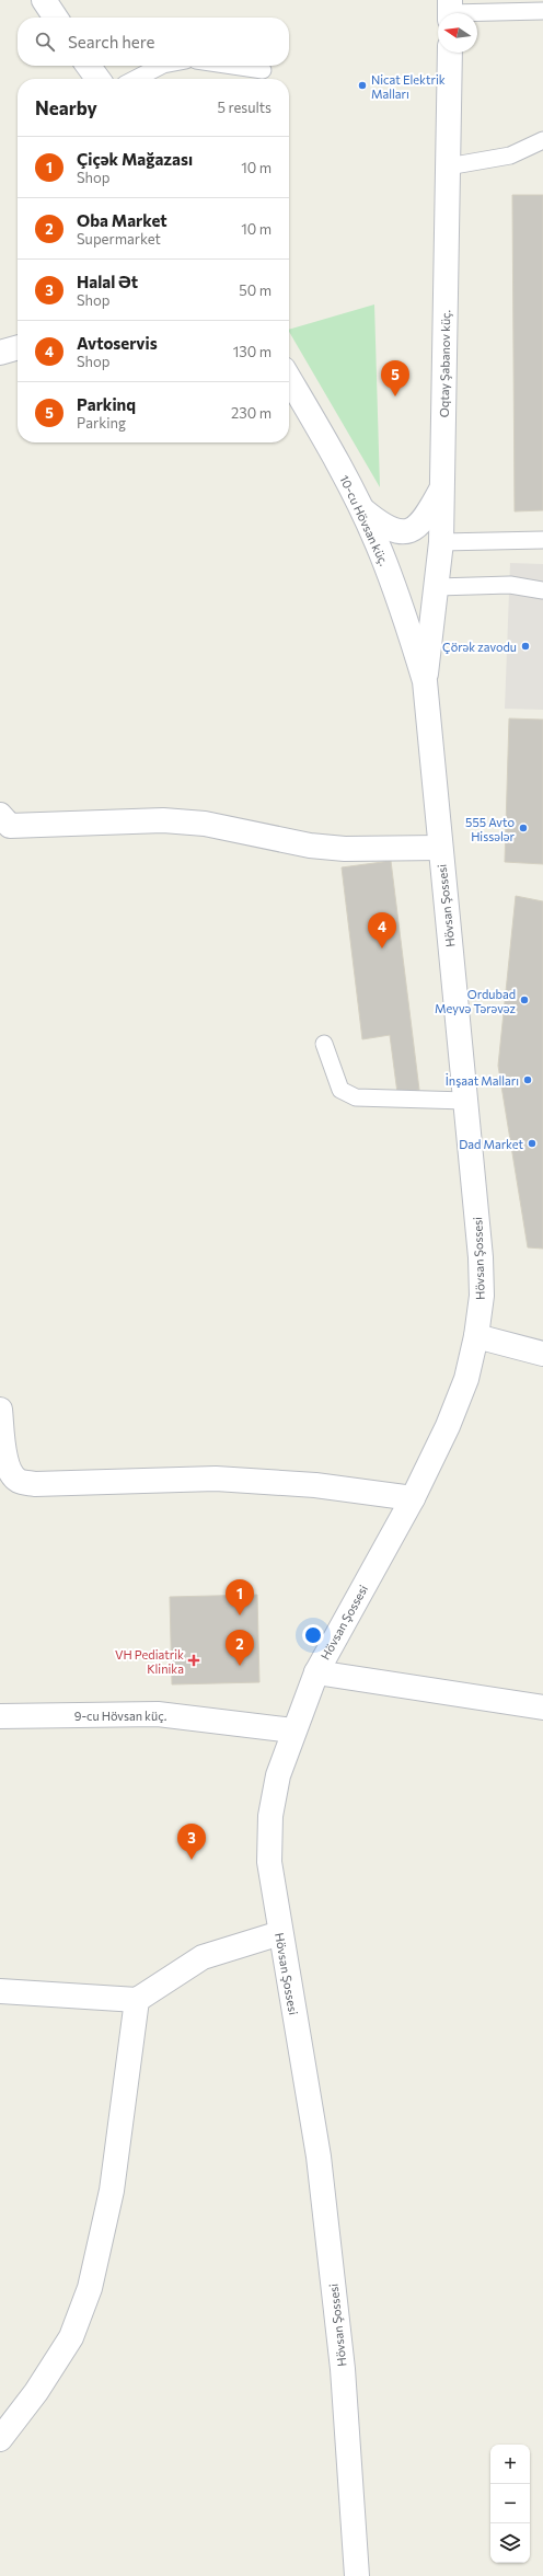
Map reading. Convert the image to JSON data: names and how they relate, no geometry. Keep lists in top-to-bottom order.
{
  "streets": {
    "street": [
      "Oqtay Şabanov küç.",
      "10-cu Hövsan küç.",
      "Hövsan Şossesi",
      "9-cu Hövsan küç."
    ]
  },
  "crossings": [
    ["Oqtay Şabanov küç.", "10-cu Hövsan küç."],
    ["Oqtay Şabanov küç.", "Hövsan Şossesi"],
    ["10-cu Hövsan küç.", "Hövsan Şossesi"],
    ["Hövsan Şossesi", "9-cu Hövsan küç."]
  ],
  "places": {
    "other": [
      "Nicat Elektrik Malları",
      "Çörək zavodu",
      "555 Avto Hissələr",
      "Ordubad Meyvə Tərəvəz",
      "İnşaat Malları",
      "Dad Market"
    ],
    "health": ["VH Pediatrik Klinika"]
  },
  "north": "left",
  "page": {
    "search": "Search here",
    "heading": ["Nearby", "5 results"],
    "list": [
      {
        "mark": "1",
        "name": "Çiçək Mağazası",
        "note": "Shop",
        "value": "10 m"
      },
      {
        "mark": "2",
        "name": "Oba Market",
        "note": "Supermarket",
        "value": "10 m"
      },
      {
        "mark": "3",
        "name": "Halal Ət",
        "note": "Shop",
        "value": "50 m"
      },
      {
        "mark": "4",
        "name": "Avtoservis",
        "note": "Shop",
        "value": "130 m"
      },
      {
        "mark": "5",
        "name": "Parkinq",
        "note": "Parking",
        "value": "230 m"
      }
    ],
    "pins": [
      "5",
      "4",
      "1",
      "2",
      "3"
    ],
    "map_buttons": ["+", "−"]
  }
}
